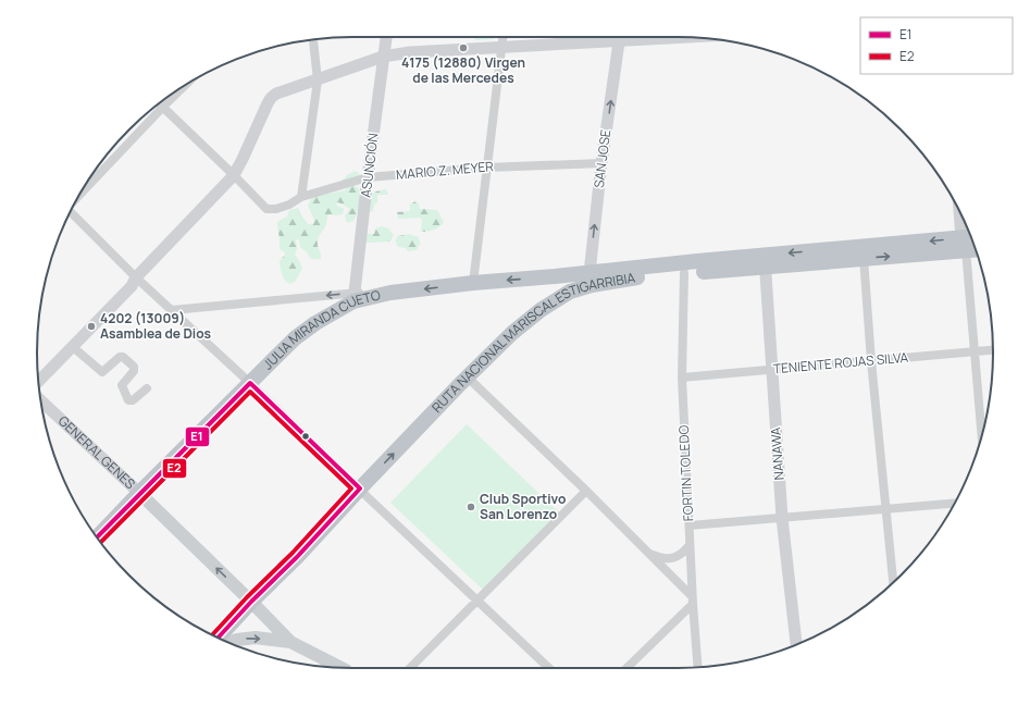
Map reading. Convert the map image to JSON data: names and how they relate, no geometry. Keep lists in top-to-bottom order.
{
  "streets": {
    "highway": ["JULIA MIRANDA CUETO", "RUTA NACIONAL MARISCAL ESTIGARRIBIA"],
    "main road": ["GENERAL GENES"],
    "street": [
      "SAN JOSE",
      "ASUNCIÓN",
      "MARIO Z. MEYER",
      "TENIENTE ROJAS SILVA",
      "NANAWA",
      "FORTIN TOLEDO"
    ]
  },
  "crossings": [
    ["SAN JOSE", "MARIO Z. MEYER"],
    ["SAN JOSE", "JULIA MIRANDA CUETO"],
    ["SAN JOSE", "RUTA NACIONAL MARISCAL ESTIGARRIBIA"],
    ["ASUNCIÓN", "MARIO Z. MEYER"],
    ["ASUNCIÓN", "JULIA MIRANDA CUETO"],
    ["JULIA MIRANDA CUETO", "RUTA NACIONAL MARISCAL ESTIGARRIBIA"],
    ["JULIA MIRANDA CUETO", "GENERAL GENES"],
    ["RUTA NACIONAL MARISCAL ESTIGARRIBIA", "GENERAL GENES"],
    ["RUTA NACIONAL MARISCAL ESTIGARRIBIA", "NANAWA"],
    ["RUTA NACIONAL MARISCAL ESTIGARRIBIA", "FORTIN TOLEDO"],
    ["TENIENTE ROJAS SILVA", "NANAWA"],
    ["TENIENTE ROJAS SILVA", "FORTIN TOLEDO"]
  ],
  "one_way": ["SAN JOSE", "JULIA MIRANDA CUETO", "GENERAL GENES"],
  "places": ["4175 (12880) Virgen de las Mercedes", "4202 (13009) Asamblea de Dios", "Club Sportivo San Lorenzo"],
  "lines": ["transit line E1", "transit line E2"],
  "legend": ["E1", "E2"]
}
